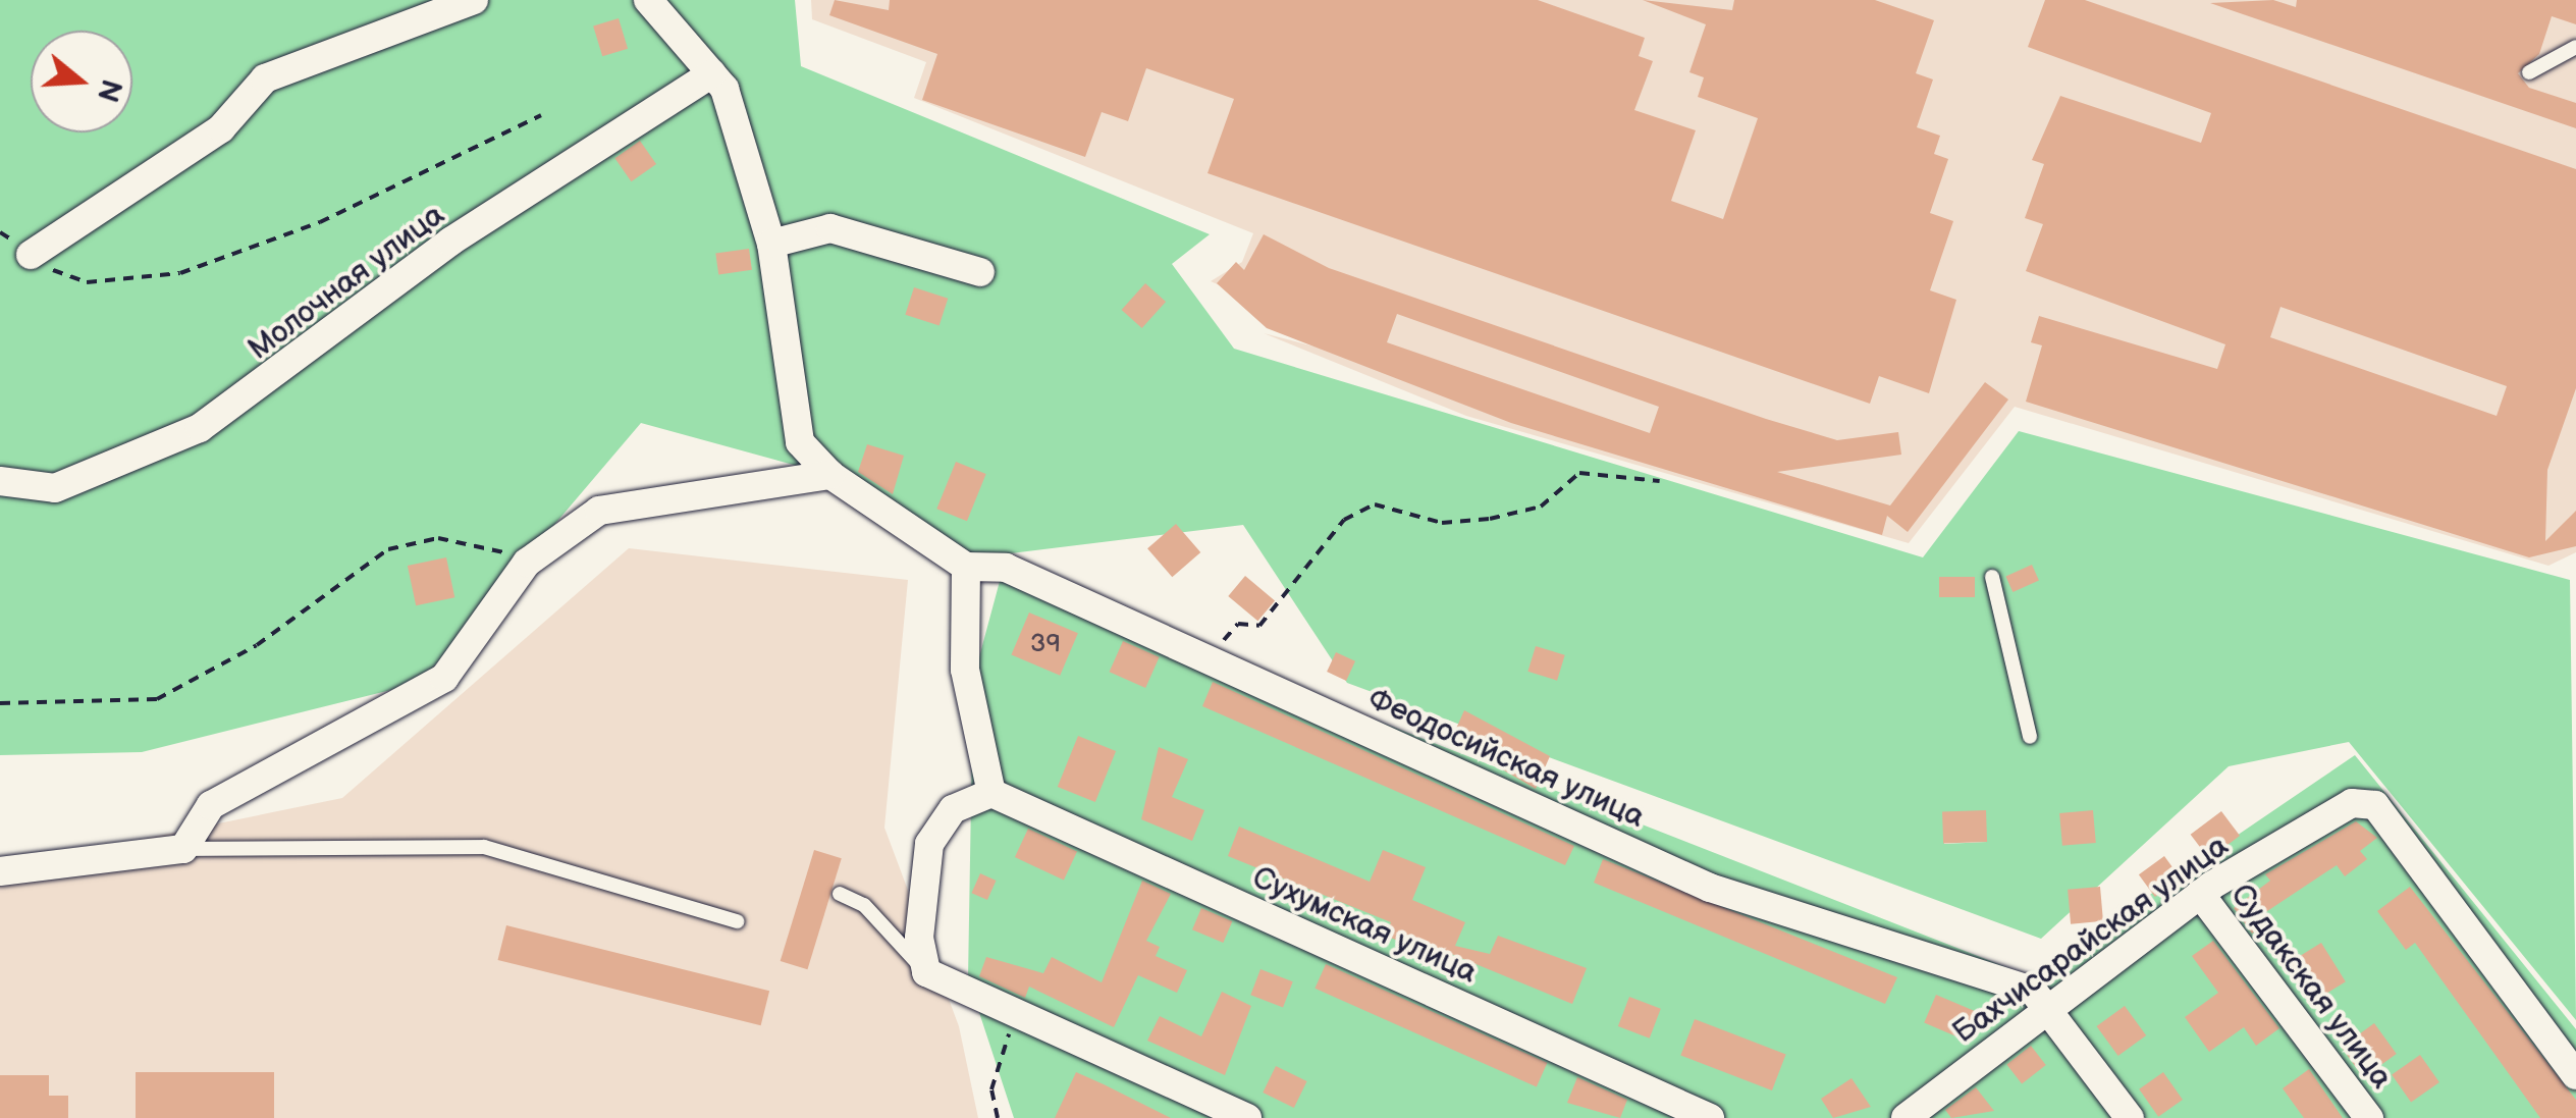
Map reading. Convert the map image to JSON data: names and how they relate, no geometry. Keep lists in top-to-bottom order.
{
  "streets": {
    "street": [
      "Молочная улица",
      "Феодосийская улица",
      "Сухумская улица",
      "Бахчисарайская улица",
      "Судакская улица"
    ]
  },
  "crossings": [
    ["Феодосийская улица", "Бахчисарайская улица"],
    ["Бахчисарайская улица", "Судакская улица"]
  ],
  "house_numbers": ["39"],
  "north": "right"
}
